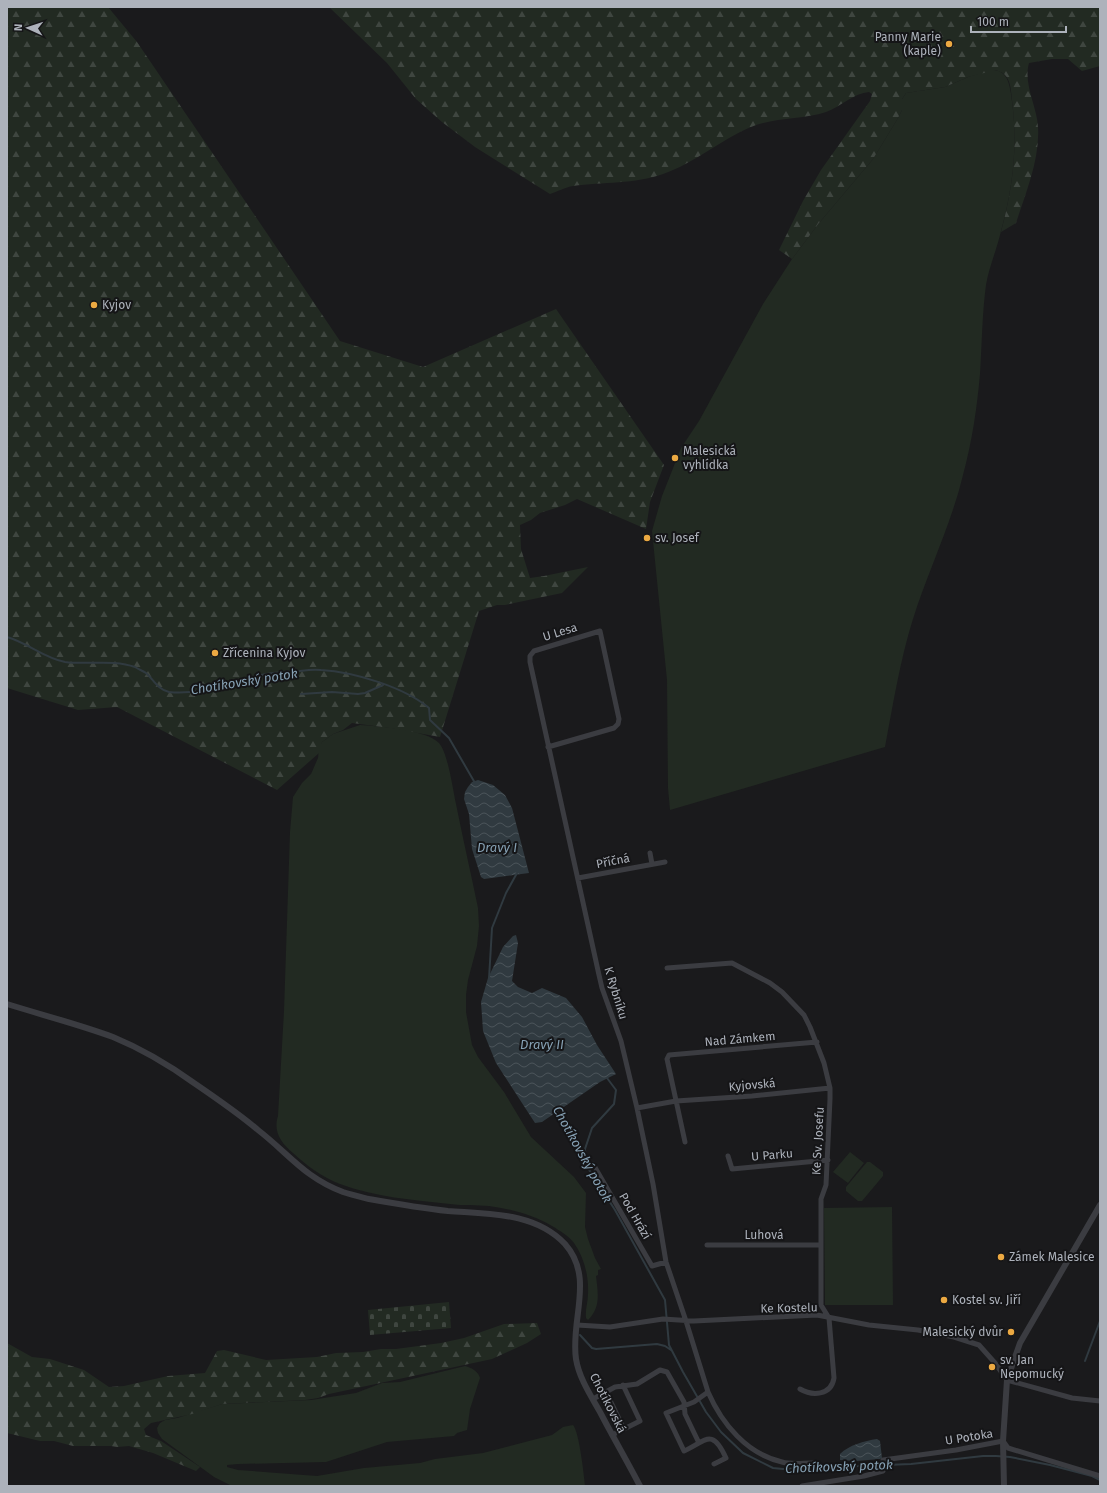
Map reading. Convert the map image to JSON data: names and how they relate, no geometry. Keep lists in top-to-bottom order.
{
  "streets": {
    "street": [
      "U Lesa",
      "Příčná",
      "K Rybníku",
      "Nad Zámkem",
      "Kyjovská",
      "Ke Sv. Josefu",
      "U Parku",
      "Pod Hrází",
      "Luhová",
      "Ke Kostelu",
      "Chotíkovská",
      "U Potoka"
    ]
  },
  "crossings": [
    ["U Lesa", "K Rybníku"],
    ["Příčná", "K Rybníku"],
    ["K Rybníku", "Kyjovská"],
    ["K Rybníku", "Pod Hrází"],
    ["K Rybníku", "Ke Kostelu"],
    ["Nad Zámkem", "Kyjovská"],
    ["Nad Zámkem", "Ke Sv. Josefu"],
    ["Kyjovská", "Ke Sv. Josefu"],
    ["Ke Sv. Josefu", "U Parku"],
    ["Ke Sv. Josefu", "Luhová"],
    ["Ke Sv. Josefu", "Ke Kostelu"],
    ["Ke Kostelu", "Chotíkovská"]
  ],
  "water": ["Chotíkovský potok", "Dravý I", "Dravý II"],
  "places": [
    "Panny Marie (kaple)",
    "Kyjov",
    "Malesická vyhlídka",
    "sv. Josef",
    "Zřícenina Kyjov",
    "Zámek Malesice",
    "Kostel sv. Jiří",
    "Malesický dvůr",
    "sv. Jan Nepomucký"
  ],
  "scale_bar": "100 m",
  "north": "left"
}
